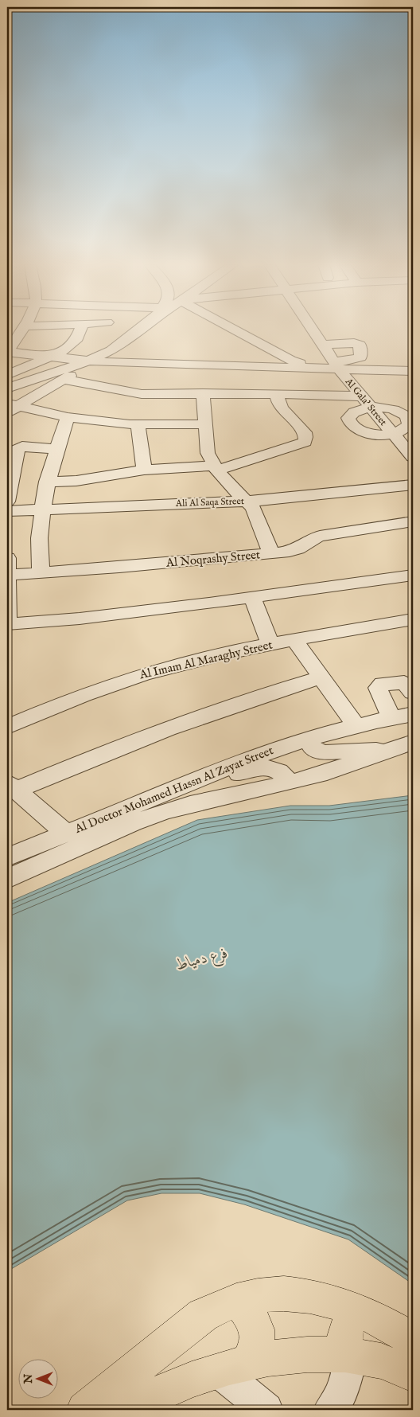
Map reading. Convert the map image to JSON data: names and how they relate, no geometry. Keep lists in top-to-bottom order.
{
  "streets": {
    "street": [
      "Al Gala' Street",
      "Ali Al Saqa Street",
      "Al Noqrashy Street",
      "Al Imam Al Maraghy Street",
      "Al Doctor Mohamed Hassn Al Zayat Street"
    ]
  },
  "water": ["فرع دمياط"],
  "north": "left"
}
